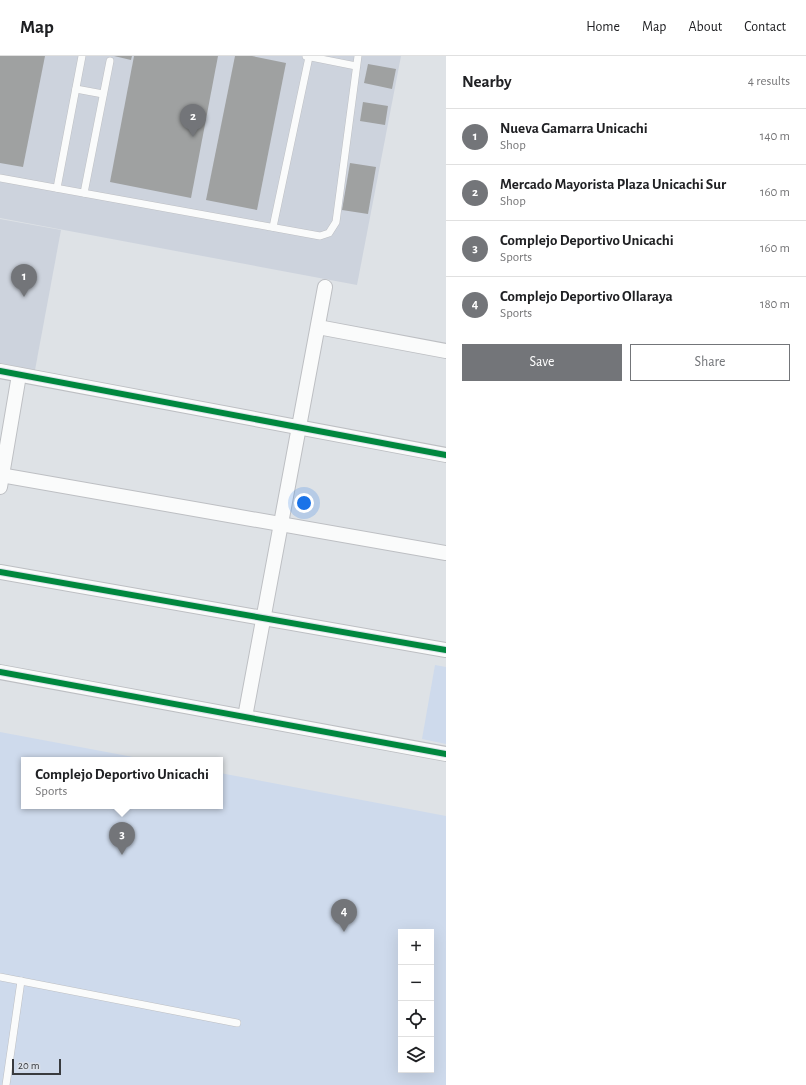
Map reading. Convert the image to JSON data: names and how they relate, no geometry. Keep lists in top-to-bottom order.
{
  "scale_bar": "20 m",
  "page": {
    "header": "Map",
    "nav": [
      "Home",
      "Map",
      "About",
      "Contact"
    ],
    "heading": ["Nearby", "4 results"],
    "pins": [
      "2",
      "1",
      "3",
      "4"
    ],
    "list": [
      {
        "mark": "1",
        "name": "Nueva Gamarra Unicachi",
        "note": "Shop",
        "value": "140 m"
      },
      {
        "mark": "2",
        "name": "Mercado Mayorista Plaza Unicachi Sur",
        "note": "Shop",
        "value": "160 m"
      },
      {
        "mark": "3",
        "name": "Complejo Deportivo Unicachi",
        "note": "Sports",
        "value": "160 m"
      },
      {
        "mark": "4",
        "name": "Complejo Deportivo Ollaraya",
        "note": "Sports",
        "value": "180 m"
      }
    ],
    "buttons": ["Save", "Share"],
    "popup": ["Complejo Deportivo Unicachi", "Sports"],
    "map_buttons": ["+", "−"],
    "scale": "20 m"
  }
}
